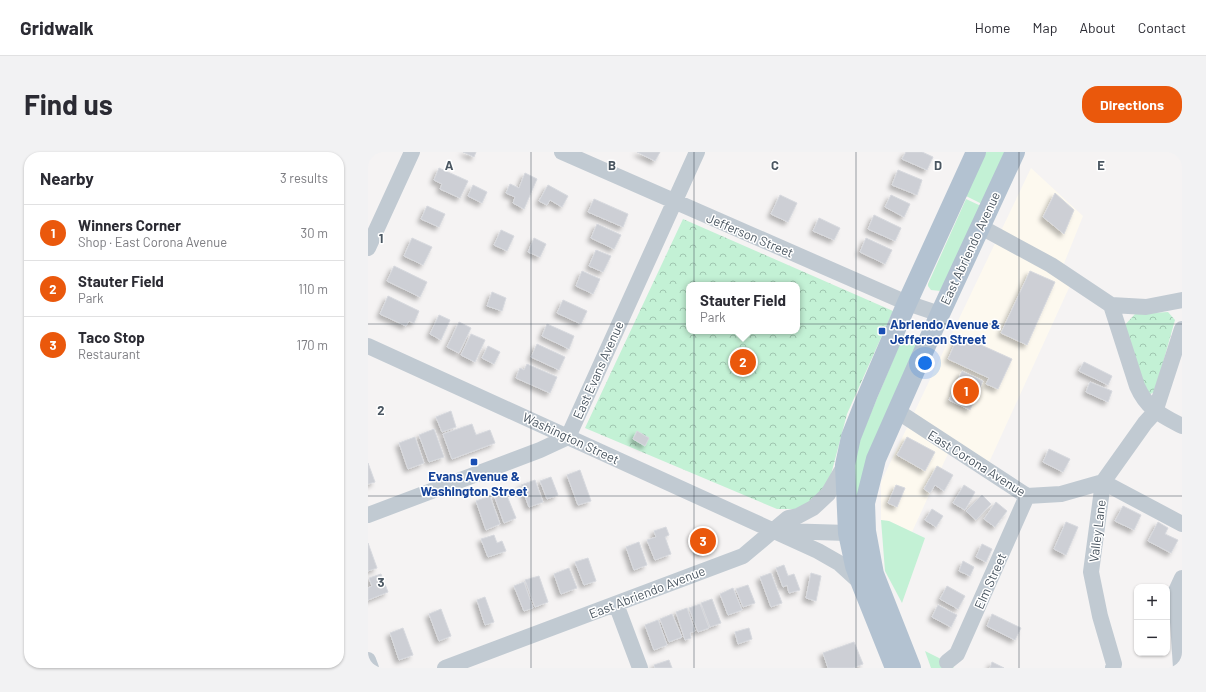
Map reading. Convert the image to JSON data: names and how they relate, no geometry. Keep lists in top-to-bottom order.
{
  "streets": {
    "main road": ["East Abriendo Avenue"],
    "street": [
      "Jefferson Street",
      "East Evans Avenue",
      "Washington Street",
      "East Corona Avenue",
      "Valley Lane",
      "Elm Street"
    ]
  },
  "crossings": [
    ["Jefferson Street", "East Abriendo Avenue"],
    ["Jefferson Street", "East Evans Avenue"],
    ["East Abriendo Avenue", "Washington Street"],
    ["East Abriendo Avenue", "East Corona Avenue"],
    ["East Evans Avenue", "Washington Street"],
    ["East Corona Avenue", "Valley Lane"],
    ["East Corona Avenue", "Elm Street"]
  ],
  "places": {
    "transit": ["Abriendo Avenue & Jefferson Street", "Evans Avenue & Washington Street"]
  },
  "page": {
    "header": "Gridwalk",
    "nav": [
      "Home",
      "Map",
      "About",
      "Contact"
    ],
    "buttons": "Directions",
    "title": "Find us",
    "heading": ["Nearby", "3 results"],
    "list": [
      {
        "mark": "1",
        "name": "Winners Corner",
        "note": "Shop · East Corona Avenue",
        "value": "30 m"
      },
      {
        "mark": "2",
        "name": "Stauter Field",
        "note": "Park",
        "value": "110 m"
      },
      {
        "mark": "3",
        "name": "Taco Stop",
        "note": "Restaurant",
        "value": "170 m"
      }
    ],
    "popup": ["Stauter Field", "Park"],
    "pins": ["2", "1", "3"],
    "map_buttons": ["+", "−"]
  },
  "grid": {
    "columns": [
      "A",
      "B",
      "C",
      "D",
      "E"
    ],
    "rows": ["1", "2", "3"]
  }
}
